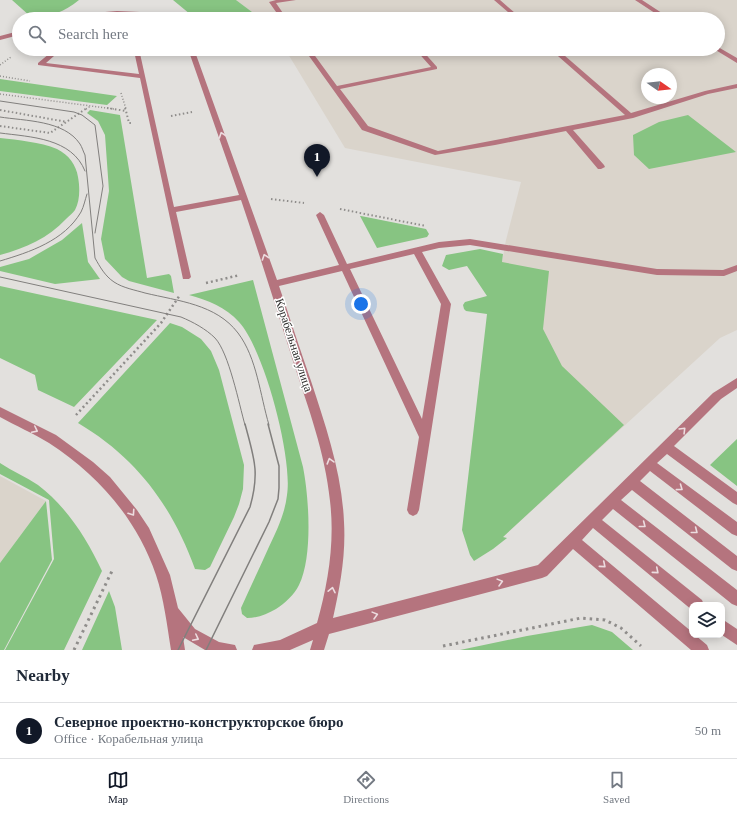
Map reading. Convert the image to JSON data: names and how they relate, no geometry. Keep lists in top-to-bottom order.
{
  "streets": {
    "street": ["Корабельная улица"]
  },
  "north": "right",
  "page": {
    "search": "Search here",
    "pins": "1",
    "heading": "Nearby",
    "list": [
      {
        "mark": "1",
        "name": "Северное проектно-конструкторское бюро",
        "note": "Office · Корабельная улица",
        "value": "50 m"
      }
    ],
    "nav": ["Map", "Directions", "Saved"]
  }
}
